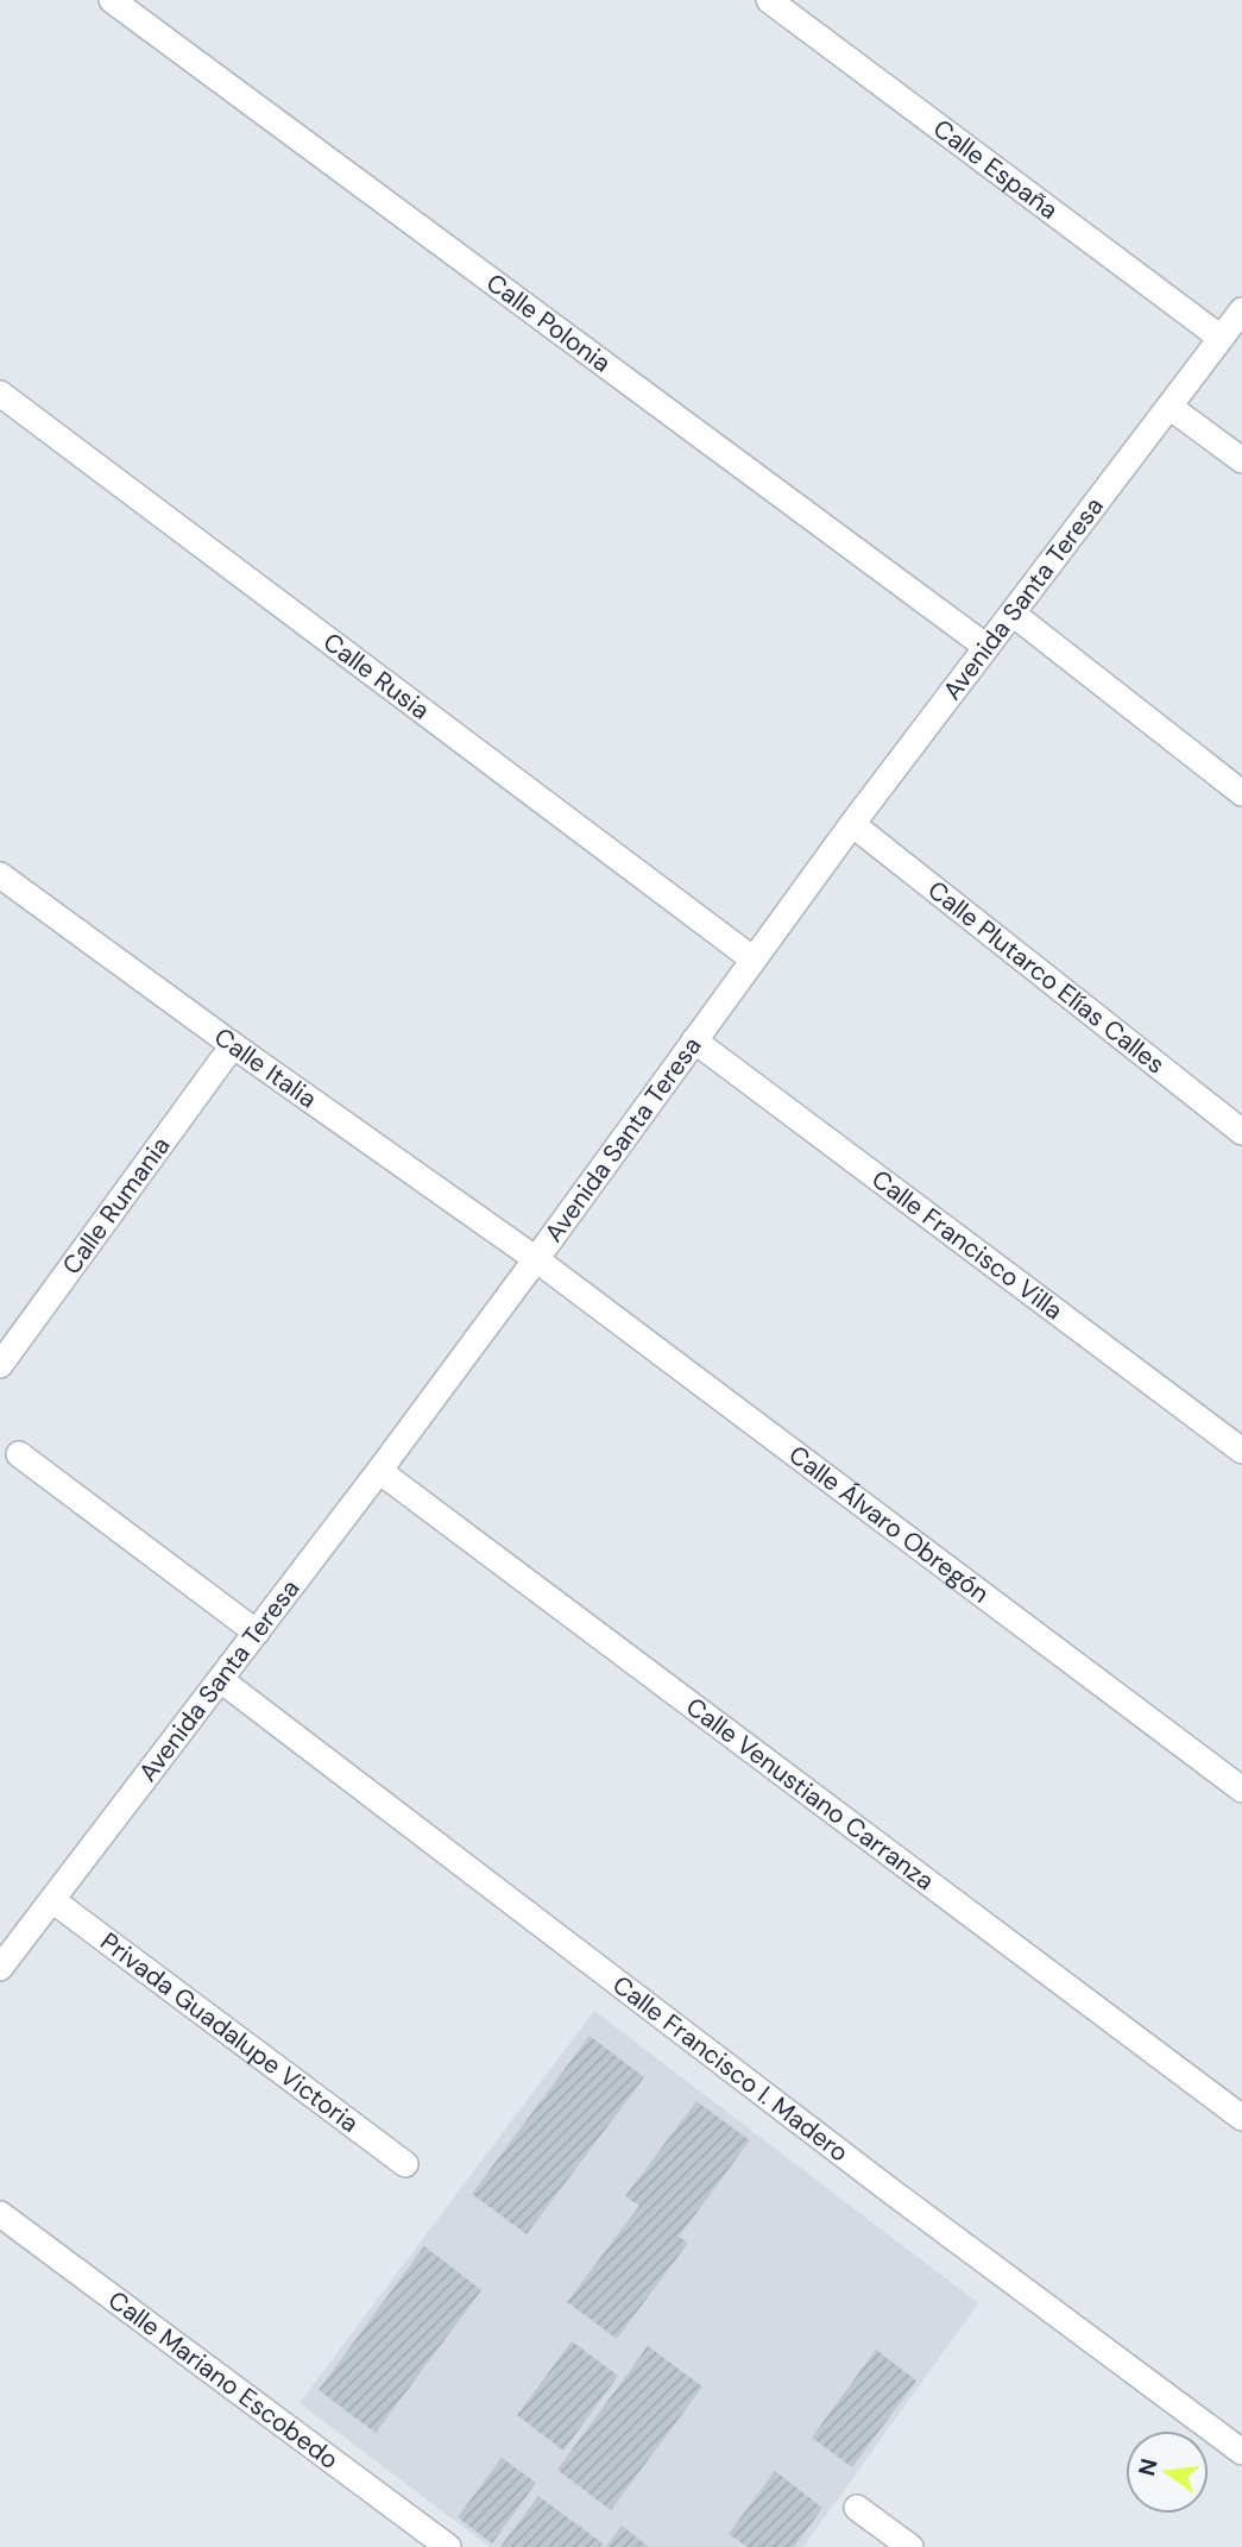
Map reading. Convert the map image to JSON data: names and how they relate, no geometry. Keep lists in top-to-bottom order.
{
  "streets": {
    "street": [
      "Calle España",
      "Calle Polonia",
      "Avenida Santa Teresa",
      "Calle Rusia",
      "Calle Plutarco Elías Calles",
      "Calle Italia",
      "Calle Rumania",
      "Calle Francisco Villa",
      "Calle Álvaro Obregón",
      "Calle Venustiano Carranza",
      "Privada Guadalupe Victoria",
      "Calle Francisco I. Madero",
      "Calle Mariano Escobedo"
    ]
  },
  "crossings": [
    ["Calle España", "Avenida Santa Teresa"],
    ["Calle Polonia", "Avenida Santa Teresa"],
    ["Avenida Santa Teresa", "Calle Rusia"],
    ["Avenida Santa Teresa", "Calle Plutarco Elías Calles"],
    ["Avenida Santa Teresa", "Calle Italia"],
    ["Avenida Santa Teresa", "Calle Francisco Villa"],
    ["Avenida Santa Teresa", "Calle Álvaro Obregón"],
    ["Avenida Santa Teresa", "Calle Venustiano Carranza"],
    ["Avenida Santa Teresa", "Privada Guadalupe Victoria"],
    ["Avenida Santa Teresa", "Calle Francisco I. Madero"],
    ["Calle Italia", "Calle Rumania"],
    ["Calle Italia", "Calle Álvaro Obregón"]
  ],
  "north": "left"
}
